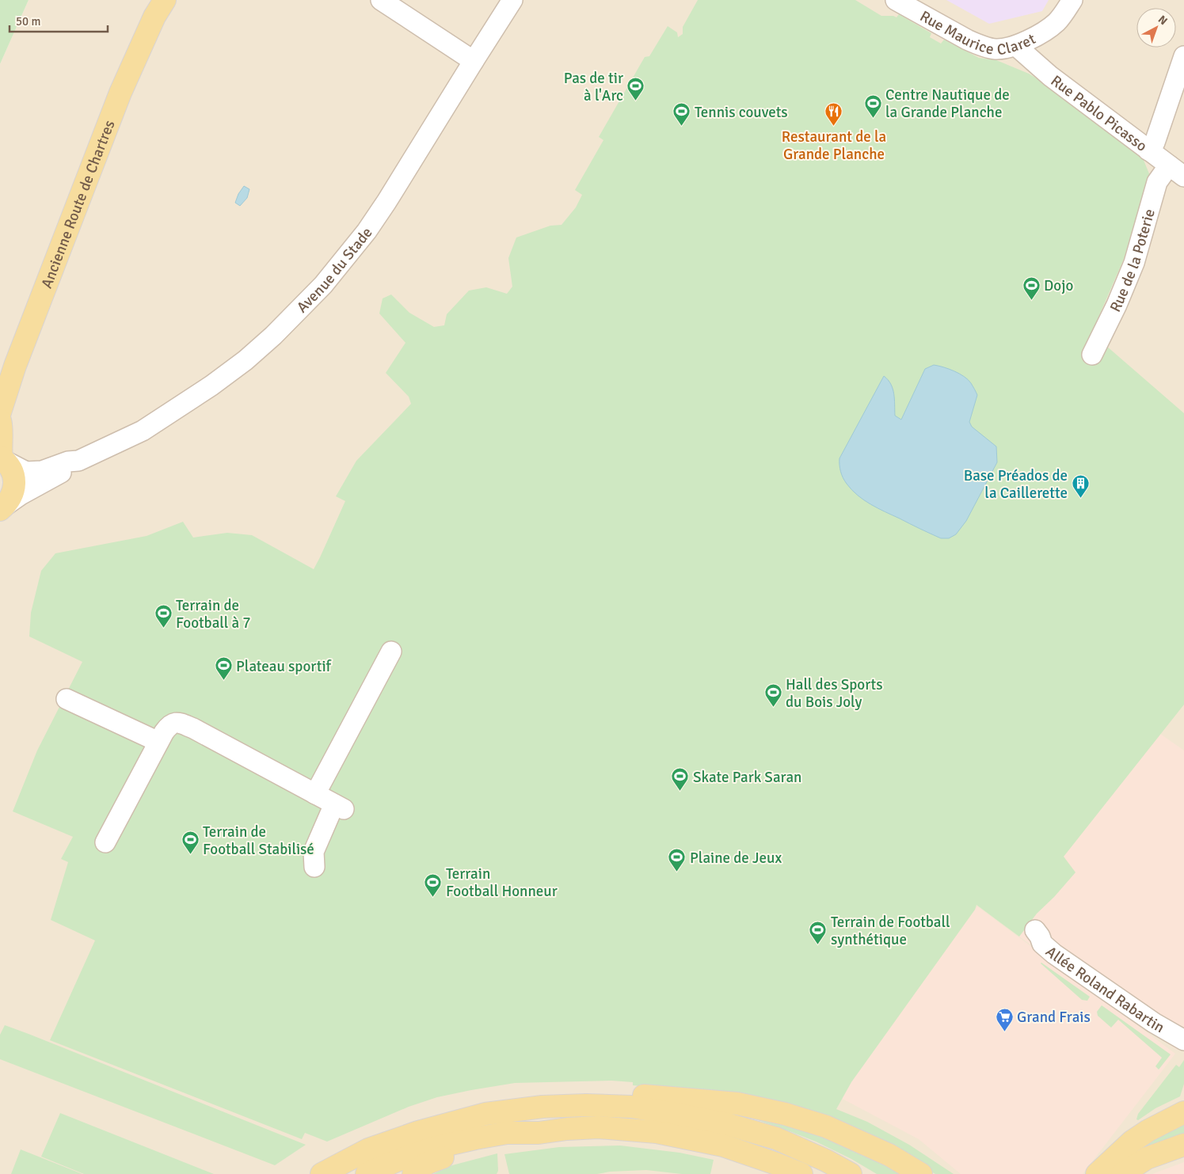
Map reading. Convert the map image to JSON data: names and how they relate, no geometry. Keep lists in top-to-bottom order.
{
  "streets": {
    "main road": ["Ancienne Route de Chartres"],
    "street": [
      "Rue Maurice Claret",
      "Rue Pablo Picasso",
      "Rue de la Poterie",
      "Avenue du Stade",
      "Allée Roland Rabartin"
    ]
  },
  "crossings": [
    ["Rue Maurice Claret", "Rue Pablo Picasso"],
    ["Rue Pablo Picasso", "Rue de la Poterie"]
  ],
  "places": {
    "sports": [
      "Pas de tir à l'Arc",
      "Centre Nautique de la Grande Planche",
      "Tennis couvets",
      "Dojo",
      "Terrain de Football à 7",
      "Plateau sportif",
      "Hall des Sports du Bois Joly",
      "Skate Park Saran",
      "Terrain de Football Stabilisé",
      "Plaine de Jeux",
      "Terrain Football Honneur",
      "Terrain de Football synthétique"
    ],
    "restaurant": ["Restaurant de la Grande Planche"],
    "building": ["Base Préados de la Caillerette"],
    "supermarket": ["Grand Frais"]
  },
  "scale_bar": "50 m",
  "north": "top right"
}
